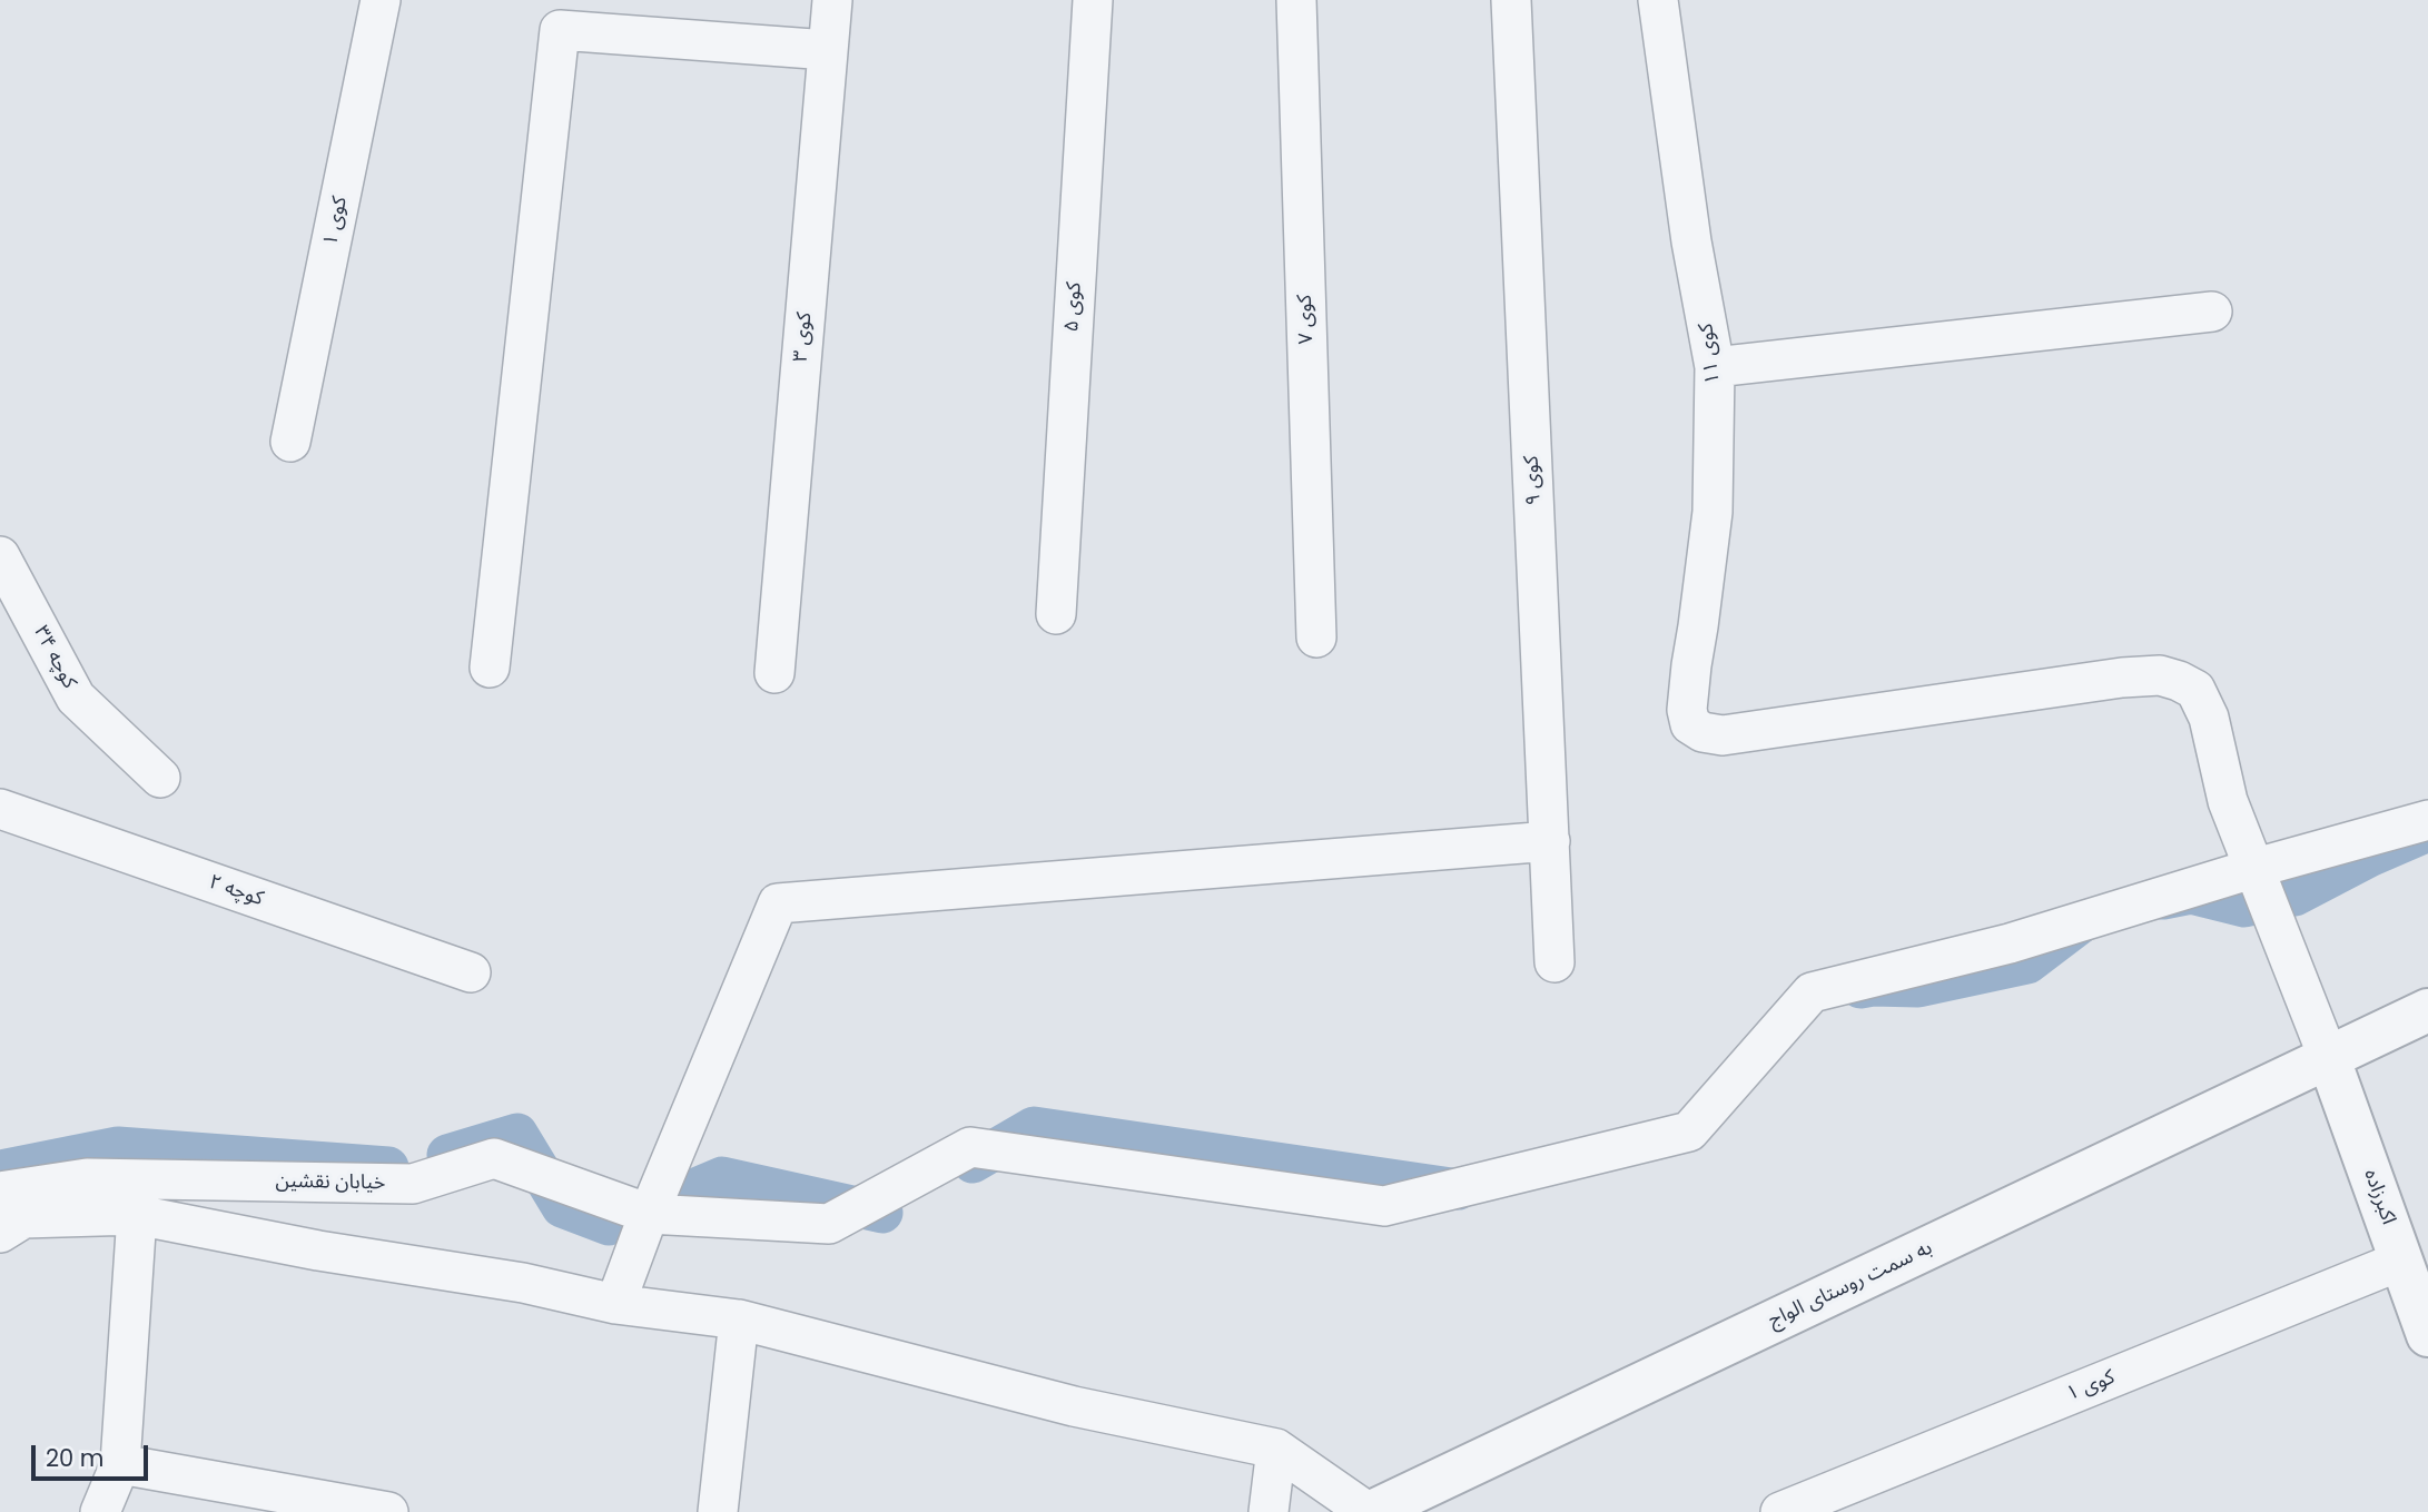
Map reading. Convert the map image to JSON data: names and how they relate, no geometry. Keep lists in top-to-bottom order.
{
  "streets": {
    "street": [
      "کوی ۱",
      "کوی ۵",
      "کوی ۷",
      "کوی ۳",
      "کوی ۱۱",
      "کوی ۹",
      "کوچه ۳۴",
      "کوچه ۲",
      "خیابان نقشین",
      "اکبرزاده",
      "به سمت روستای الواج"
    ]
  },
  "crossings": [
    ["کوی ۱", "اکبرزاده"],
    ["کوی ۱۱", "خیابان نقشین"],
    ["اکبرزاده", "به سمت روستای الواج"]
  ],
  "scale_bar": "20 m"
}
